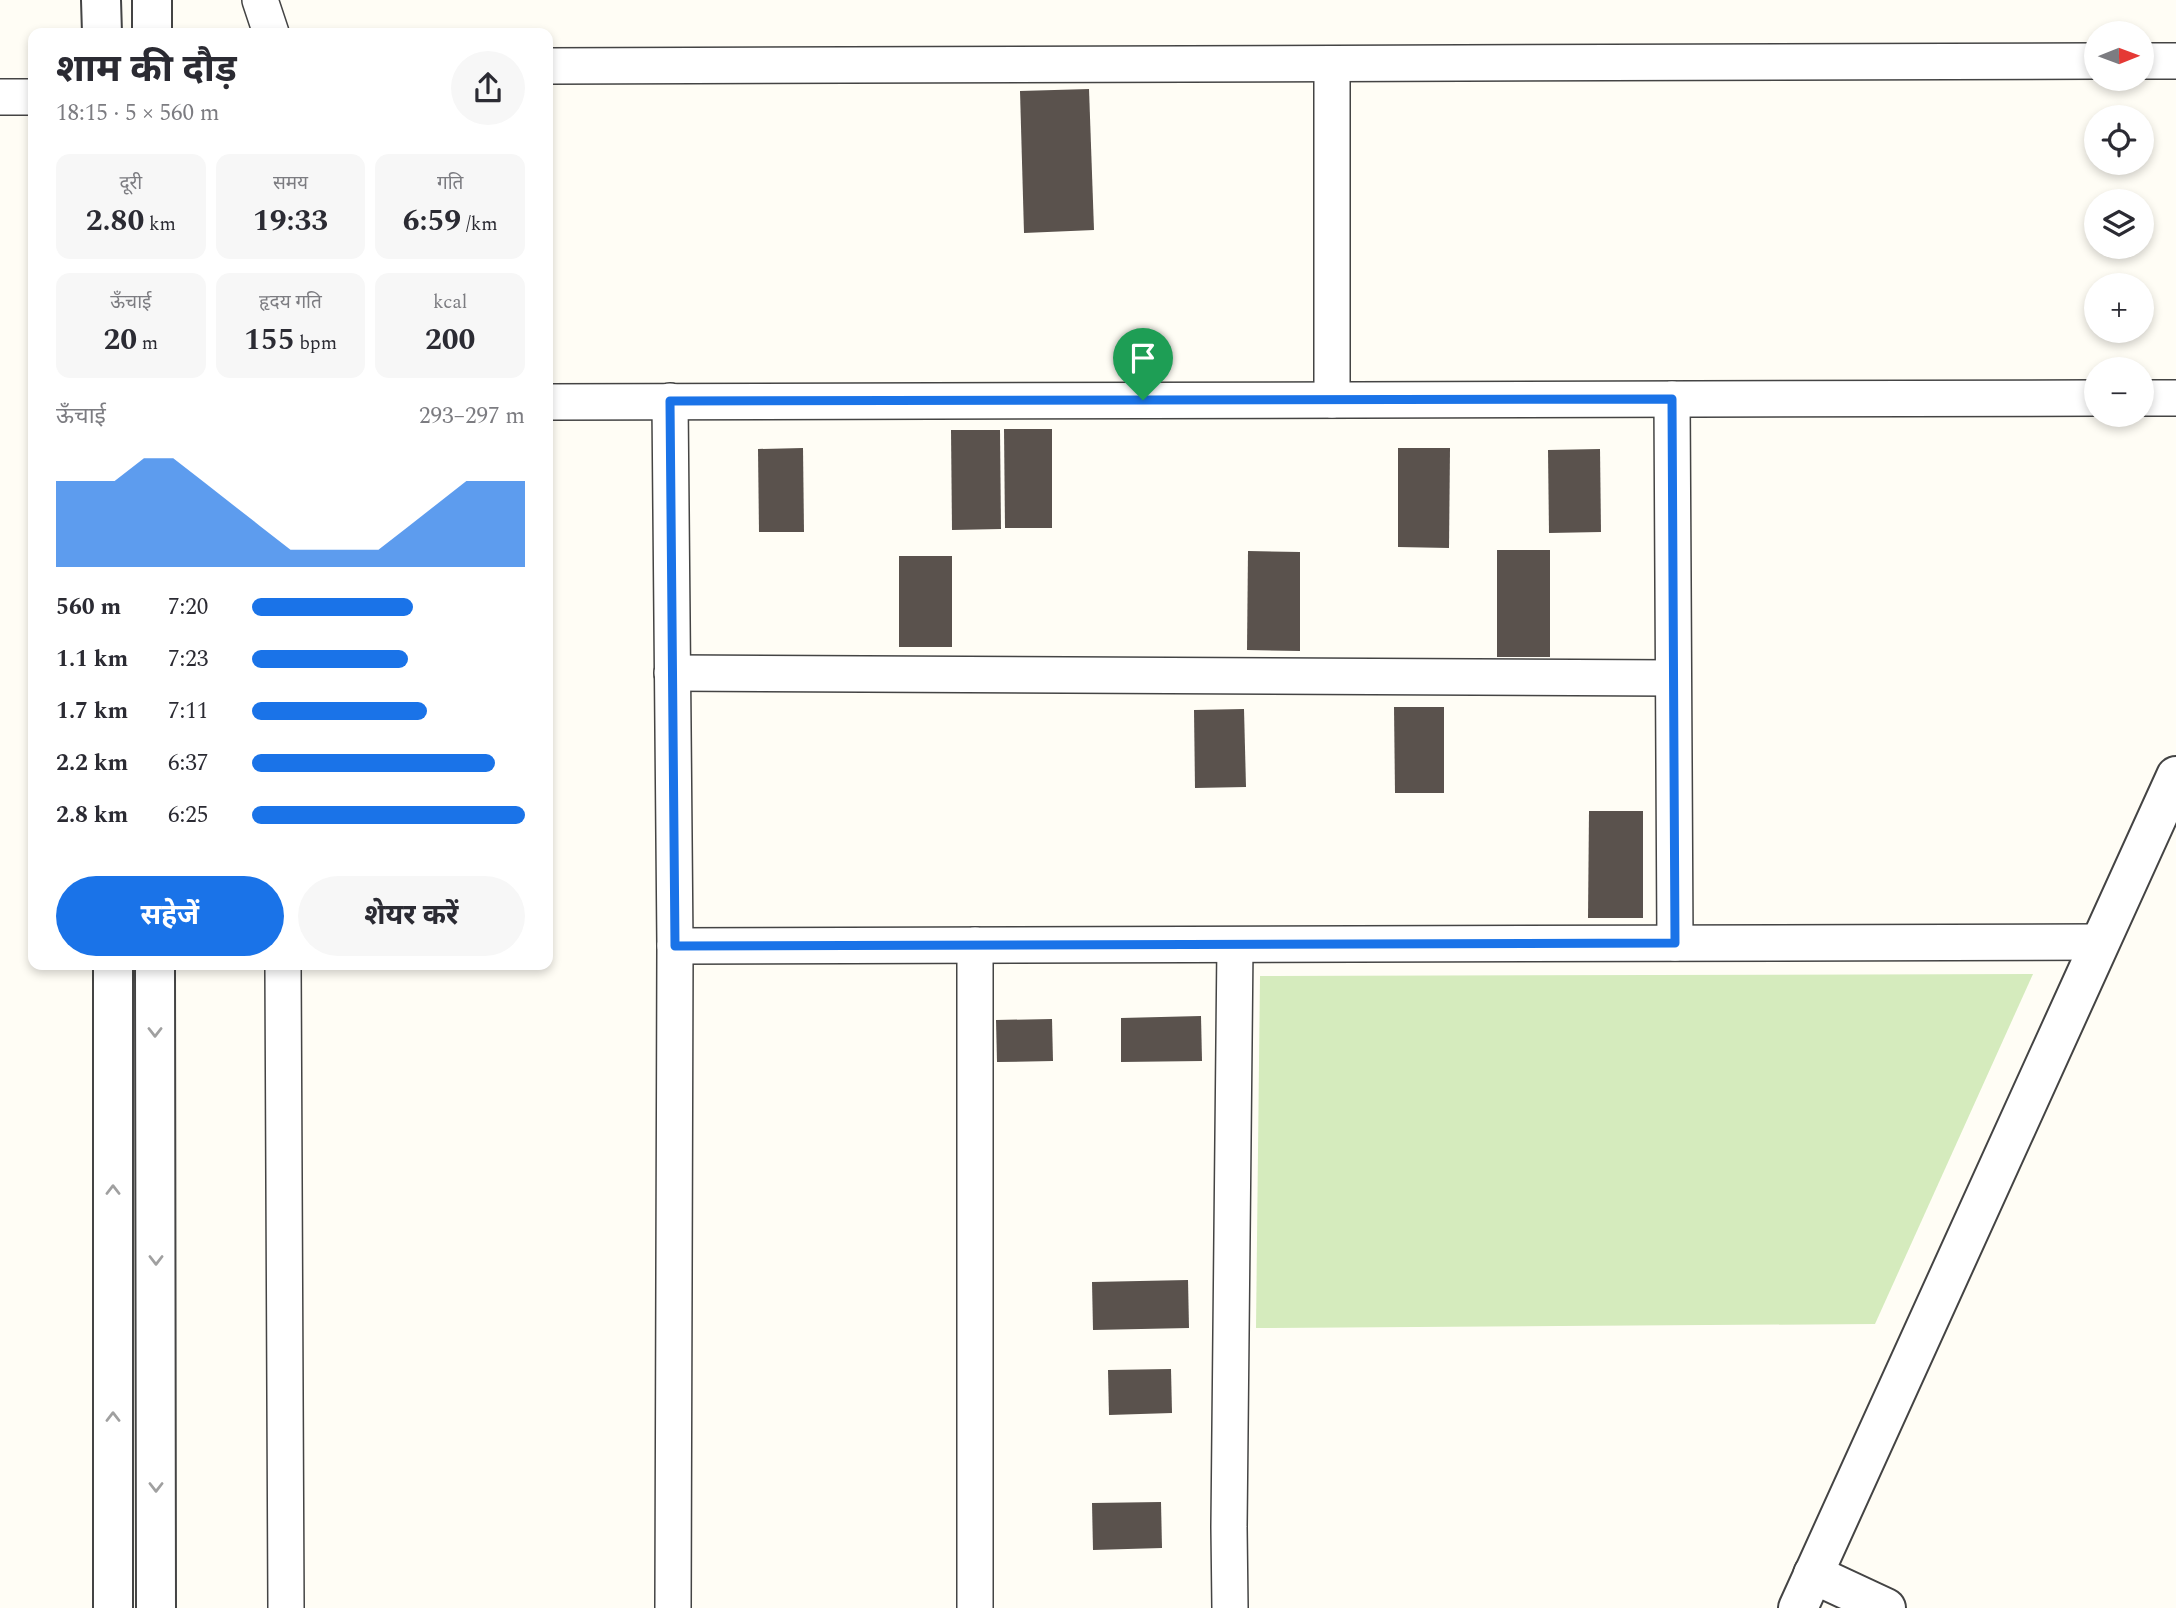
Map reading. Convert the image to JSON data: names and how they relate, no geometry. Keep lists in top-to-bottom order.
{
  "north": "right",
  "page": {
    "map_buttons": ["+", "−"],
    "heading": ["शाम की दौड़", "18:15 · 5 × 560 m"],
    "stats": [
      ["दूरी", "2.80 km"],
      ["समय", "19:33"],
      ["गति", "6:59 /km"],
      ["ऊँचाई", "20 m"],
      ["हृदय गति", "155 bpm"],
      ["kcal", "200"]
    ],
    "chart": ["ऊँचाई", "293–297 m"],
    "list": [
      {
        "name": "560 m",
        "note": "7:20"
      },
      {
        "name": "1.1 km",
        "note": "7:23"
      },
      {
        "name": "1.7 km",
        "note": "7:11"
      },
      {
        "name": "2.2 km",
        "note": "6:37"
      },
      {
        "name": "2.8 km",
        "note": "6:25"
      }
    ],
    "buttons": ["सहेजें", "शेयर करें"]
  }
}
